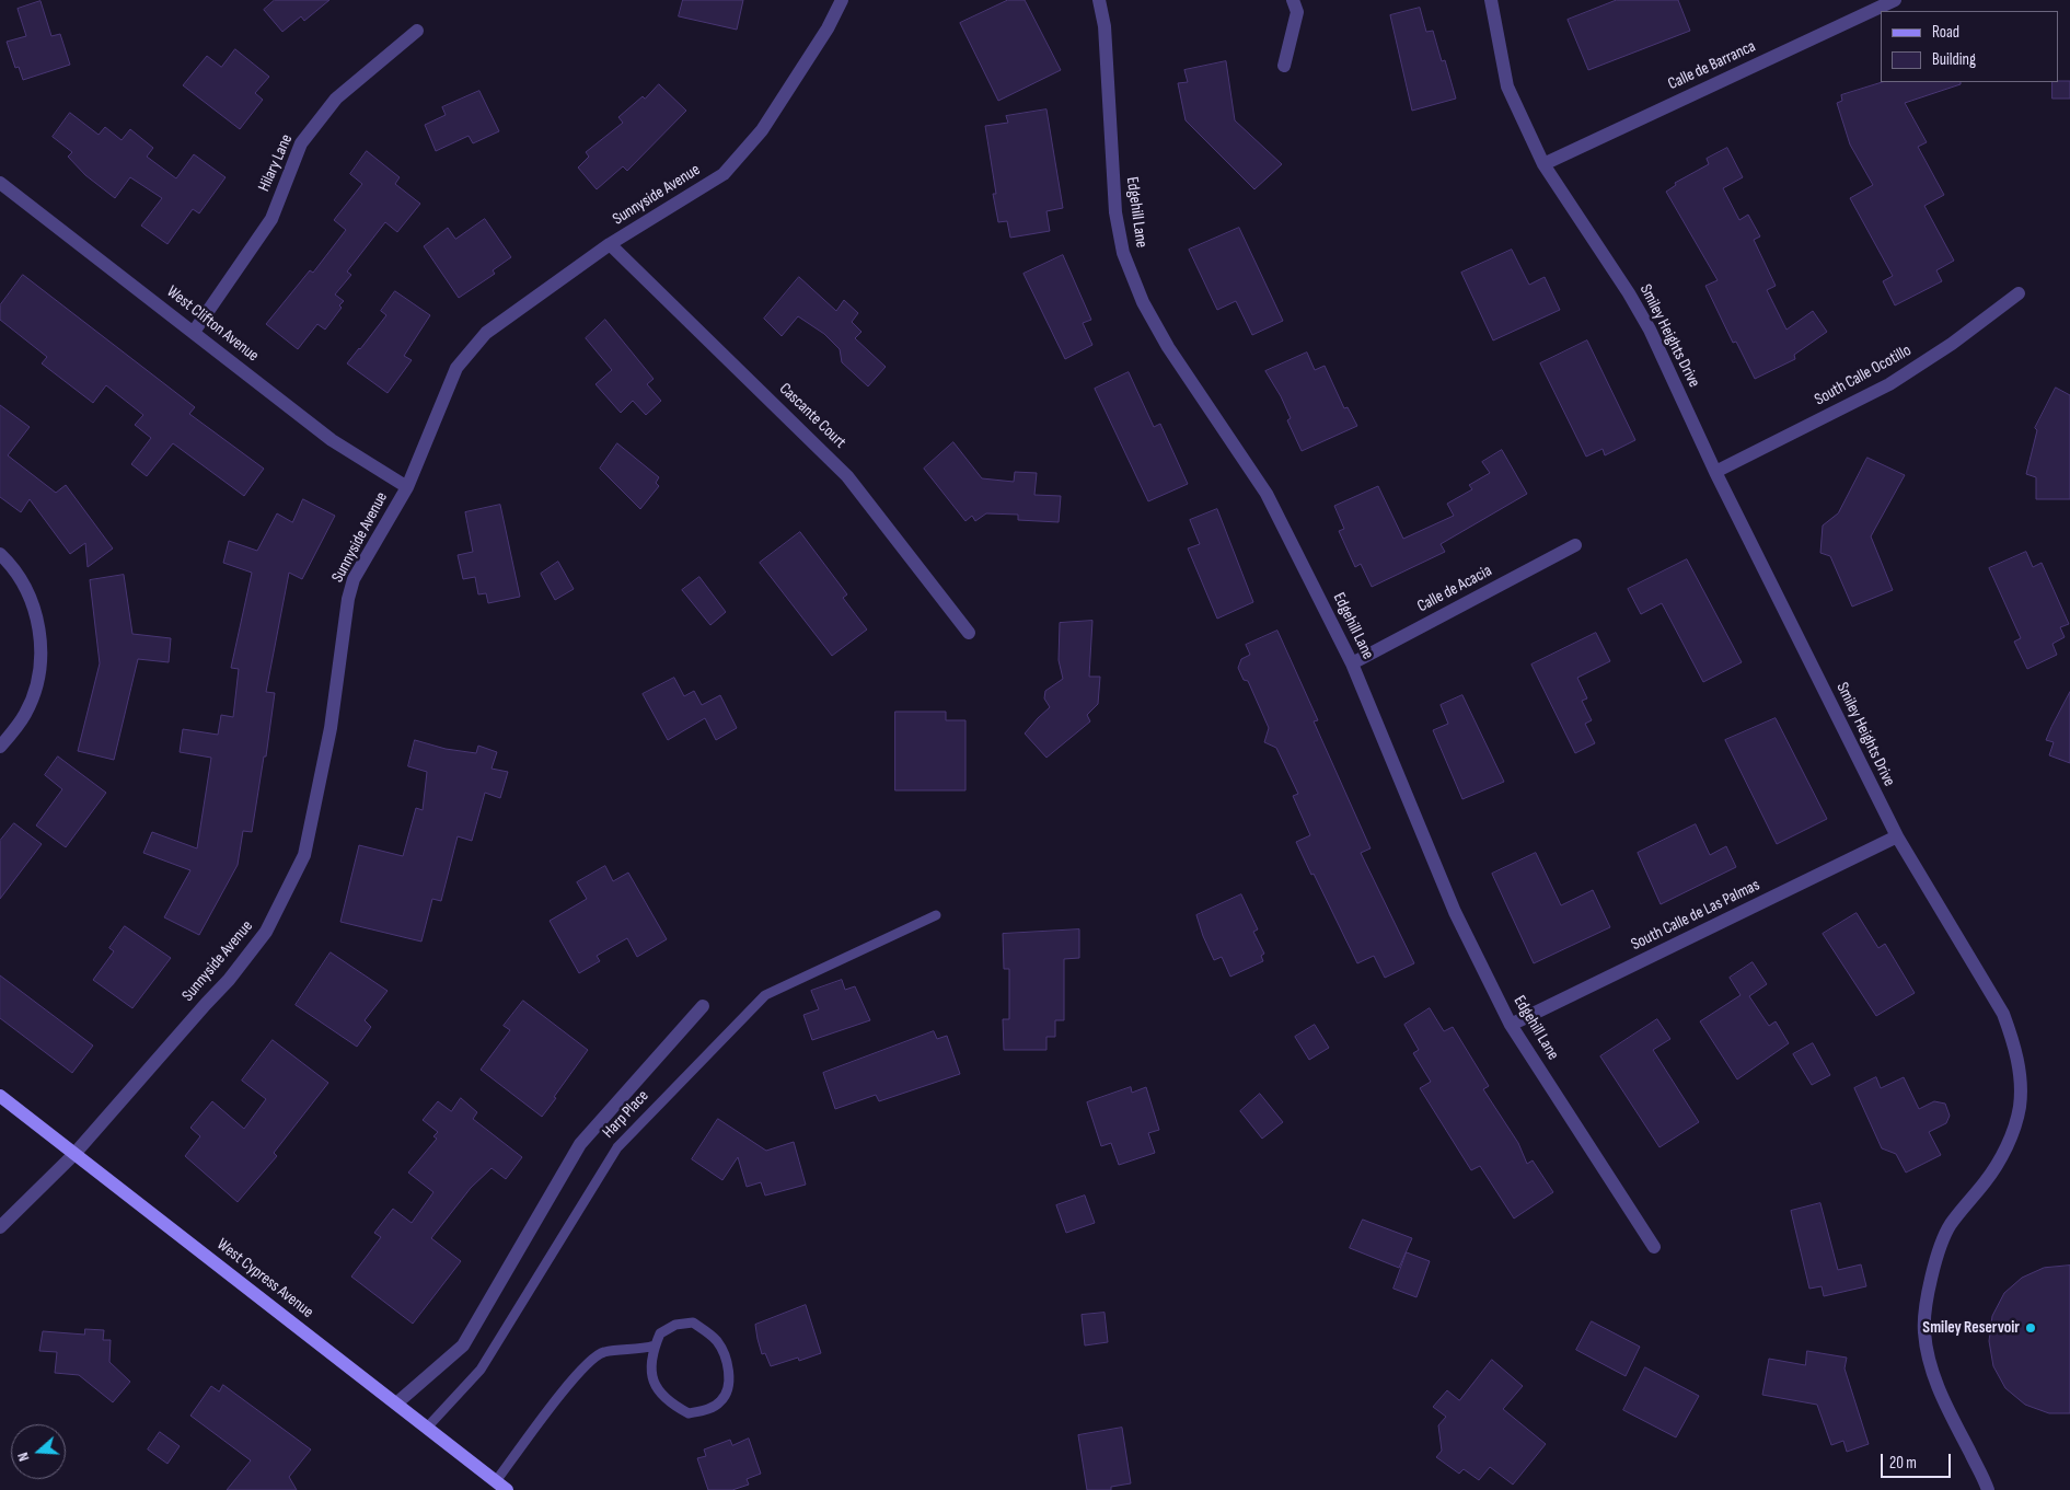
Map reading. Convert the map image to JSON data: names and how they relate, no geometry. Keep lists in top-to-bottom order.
{
  "streets": {
    "main road": ["West Cypress Avenue"],
    "street": [
      "Calle de Barranca",
      "Hilary Lane",
      "Sunnyside Avenue",
      "Edgehill Lane",
      "West Clifton Avenue",
      "Smiley Heights Drive",
      "South Calle Ocotillo",
      "Cascante Court",
      "Calle de Acacia",
      "South Calle de Las Palmas",
      "Harp Place"
    ]
  },
  "crossings": [
    ["Calle de Barranca", "Smiley Heights Drive"],
    ["Hilary Lane", "West Clifton Avenue"],
    ["Sunnyside Avenue", "West Clifton Avenue"],
    ["Sunnyside Avenue", "Cascante Court"],
    ["Sunnyside Avenue", "West Cypress Avenue"],
    ["Edgehill Lane", "Calle de Acacia"],
    ["Edgehill Lane", "South Calle de Las Palmas"],
    ["Smiley Heights Drive", "South Calle Ocotillo"],
    ["Smiley Heights Drive", "South Calle de Las Palmas"],
    ["Harp Place", "West Cypress Avenue"]
  ],
  "places": ["Smiley Reservoir"],
  "legend": ["Road", "Building"],
  "scale_bar": "20 m",
  "north": "left"
}
